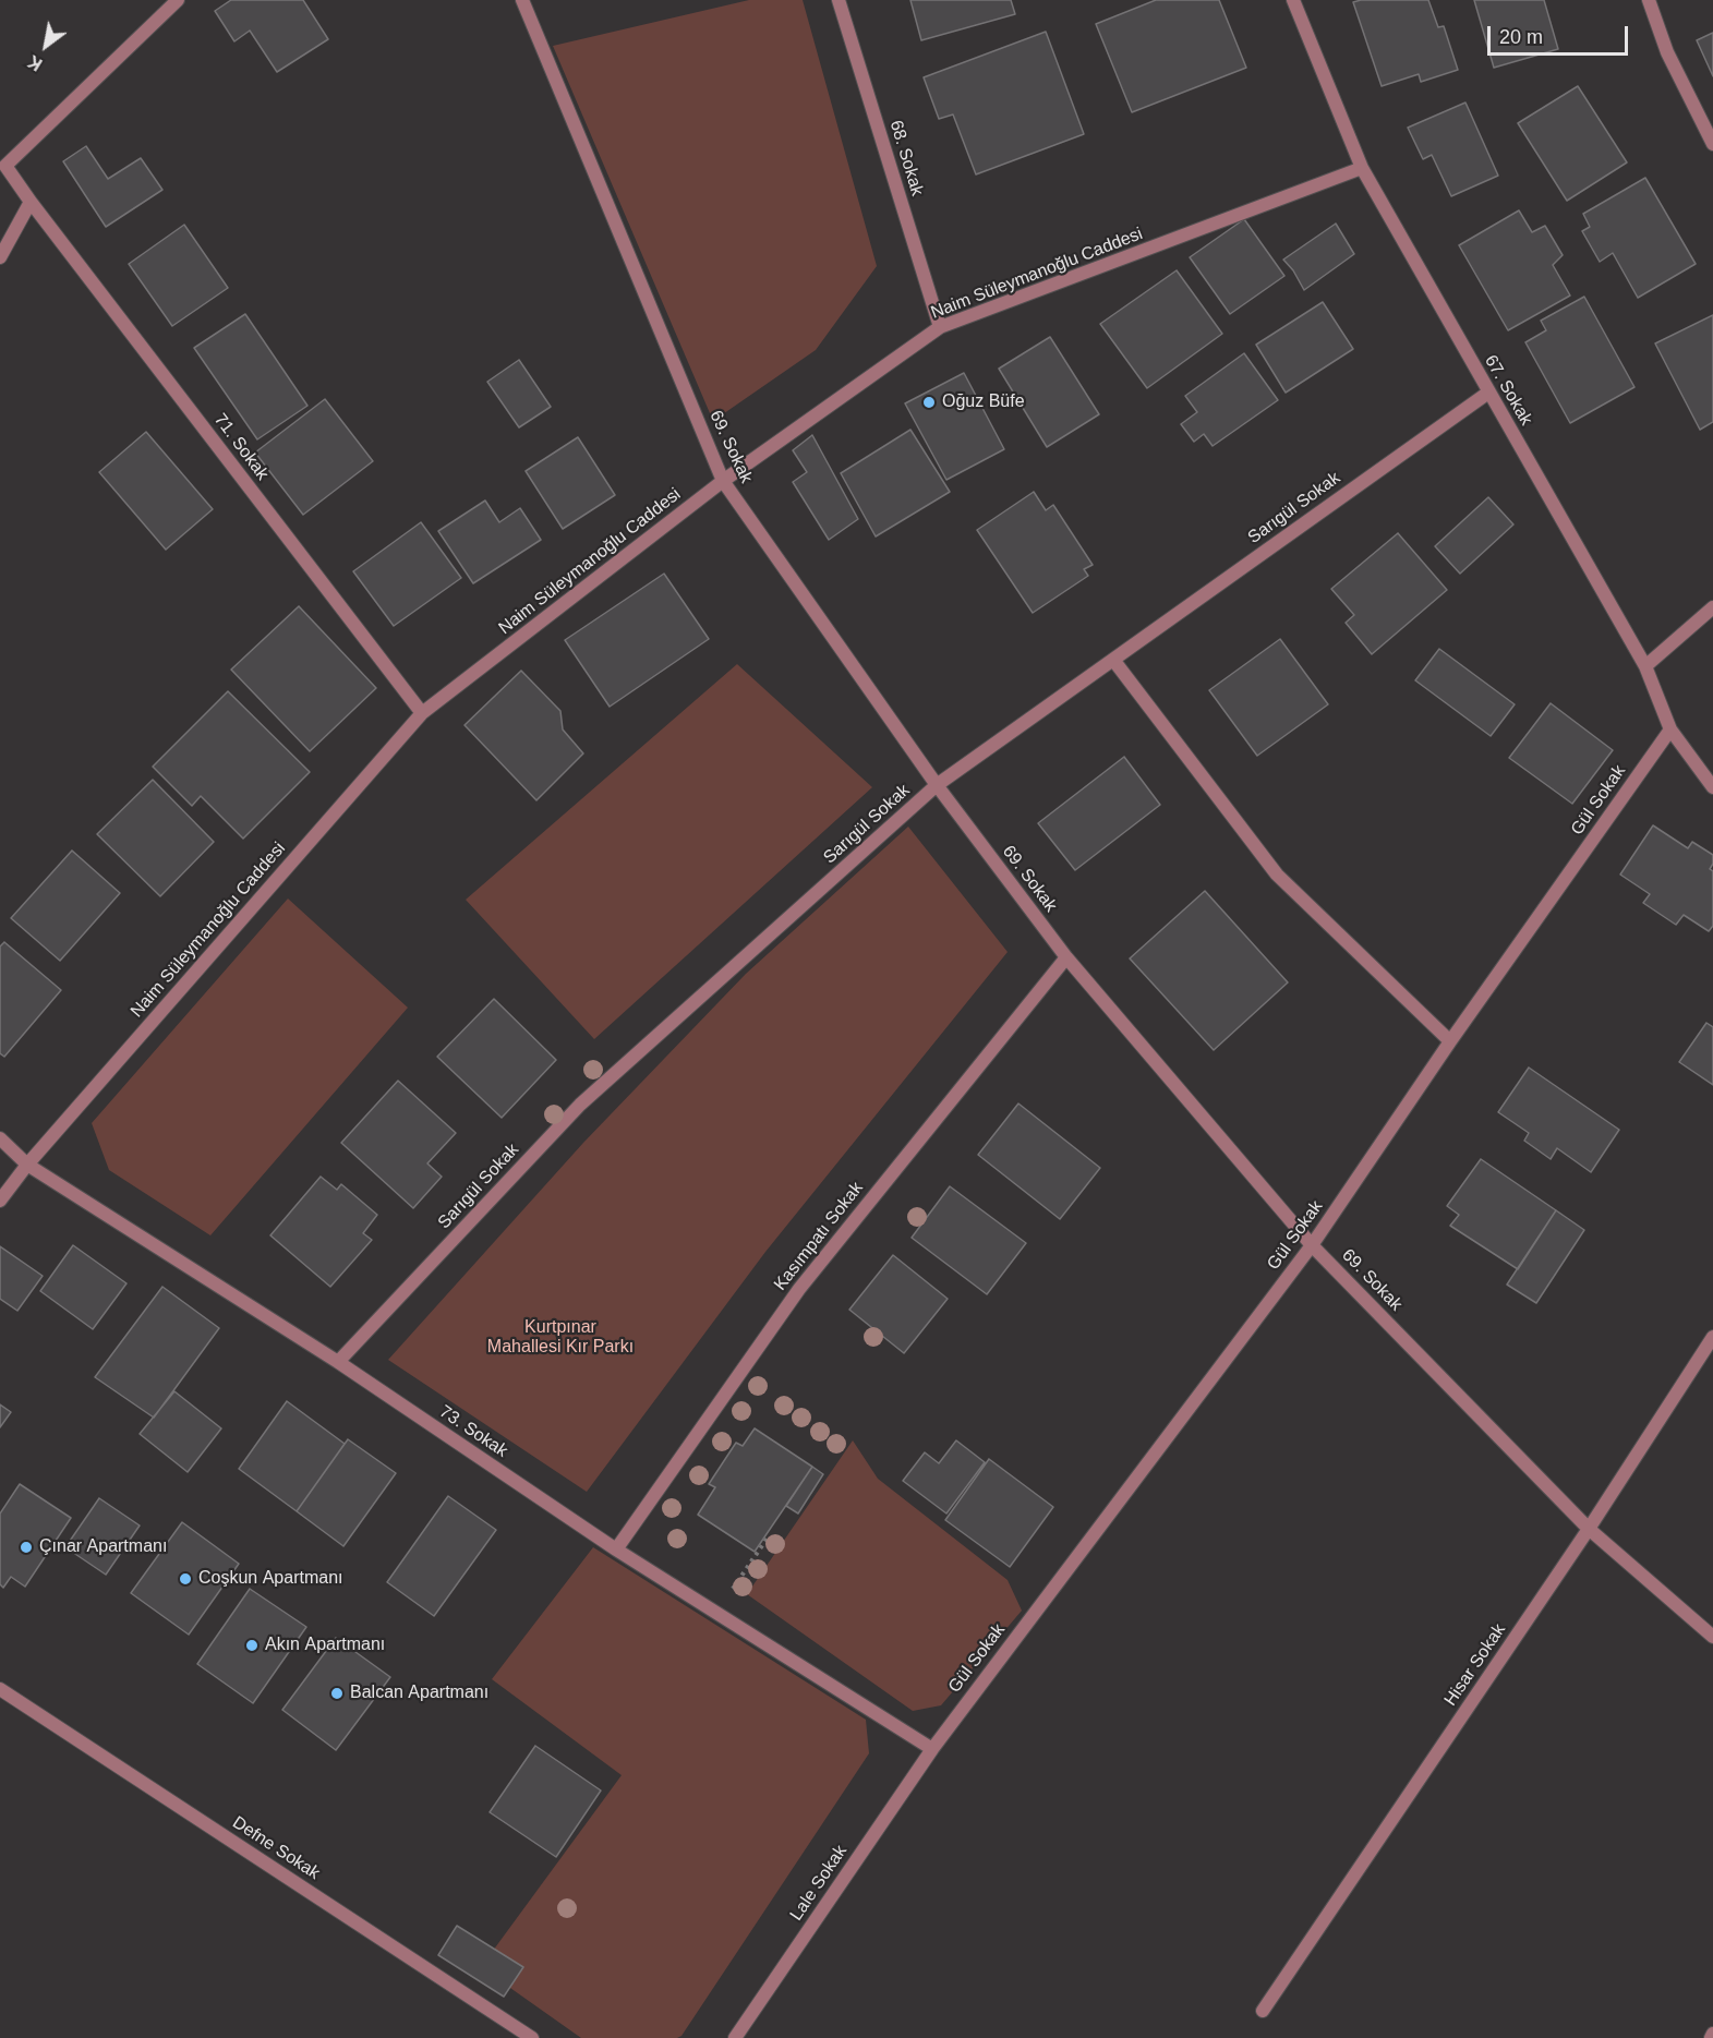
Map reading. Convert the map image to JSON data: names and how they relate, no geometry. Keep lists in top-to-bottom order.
{
  "streets": {
    "street": [
      "68. Sokak",
      "Naim Süleymanoğlu Caddesi",
      "67. Sokak",
      "71. Sokak",
      "69. Sokak",
      "Sarıgül Sokak",
      "Gül Sokak",
      "Kasımpatı Sokak",
      "73. Sokak",
      "Hisar Sokak",
      "Defne Sokak",
      "Lale Sokak"
    ]
  },
  "crossings": [
    ["68. Sokak", "Naim Süleymanoğlu Caddesi"],
    ["Naim Süleymanoğlu Caddesi", "67. Sokak"],
    ["Naim Süleymanoğlu Caddesi", "71. Sokak"],
    ["Naim Süleymanoğlu Caddesi", "69. Sokak"],
    ["Naim Süleymanoğlu Caddesi", "73. Sokak"],
    ["67. Sokak", "Sarıgül Sokak"],
    ["67. Sokak", "Gül Sokak"],
    ["69. Sokak", "Sarıgül Sokak"],
    ["69. Sokak", "Gül Sokak"],
    ["69. Sokak", "Kasımpatı Sokak"],
    ["69. Sokak", "Hisar Sokak"],
    ["Sarıgül Sokak", "73. Sokak"],
    ["Gül Sokak", "73. Sokak"],
    ["Gül Sokak", "Lale Sokak"],
    ["Kasımpatı Sokak", "73. Sokak"],
    ["73. Sokak", "Lale Sokak"]
  ],
  "parks": ["Kurtpınar Mahallesi Kır Parkı"],
  "places": [
    "Oğuz Büfe",
    "Çınar Apartmanı",
    "Coşkun Apartmanı",
    "Akın Apartmanı",
    "Balcan Apartmanı"
  ],
  "scale_bar": "20 m",
  "north": "bottom left"
}
